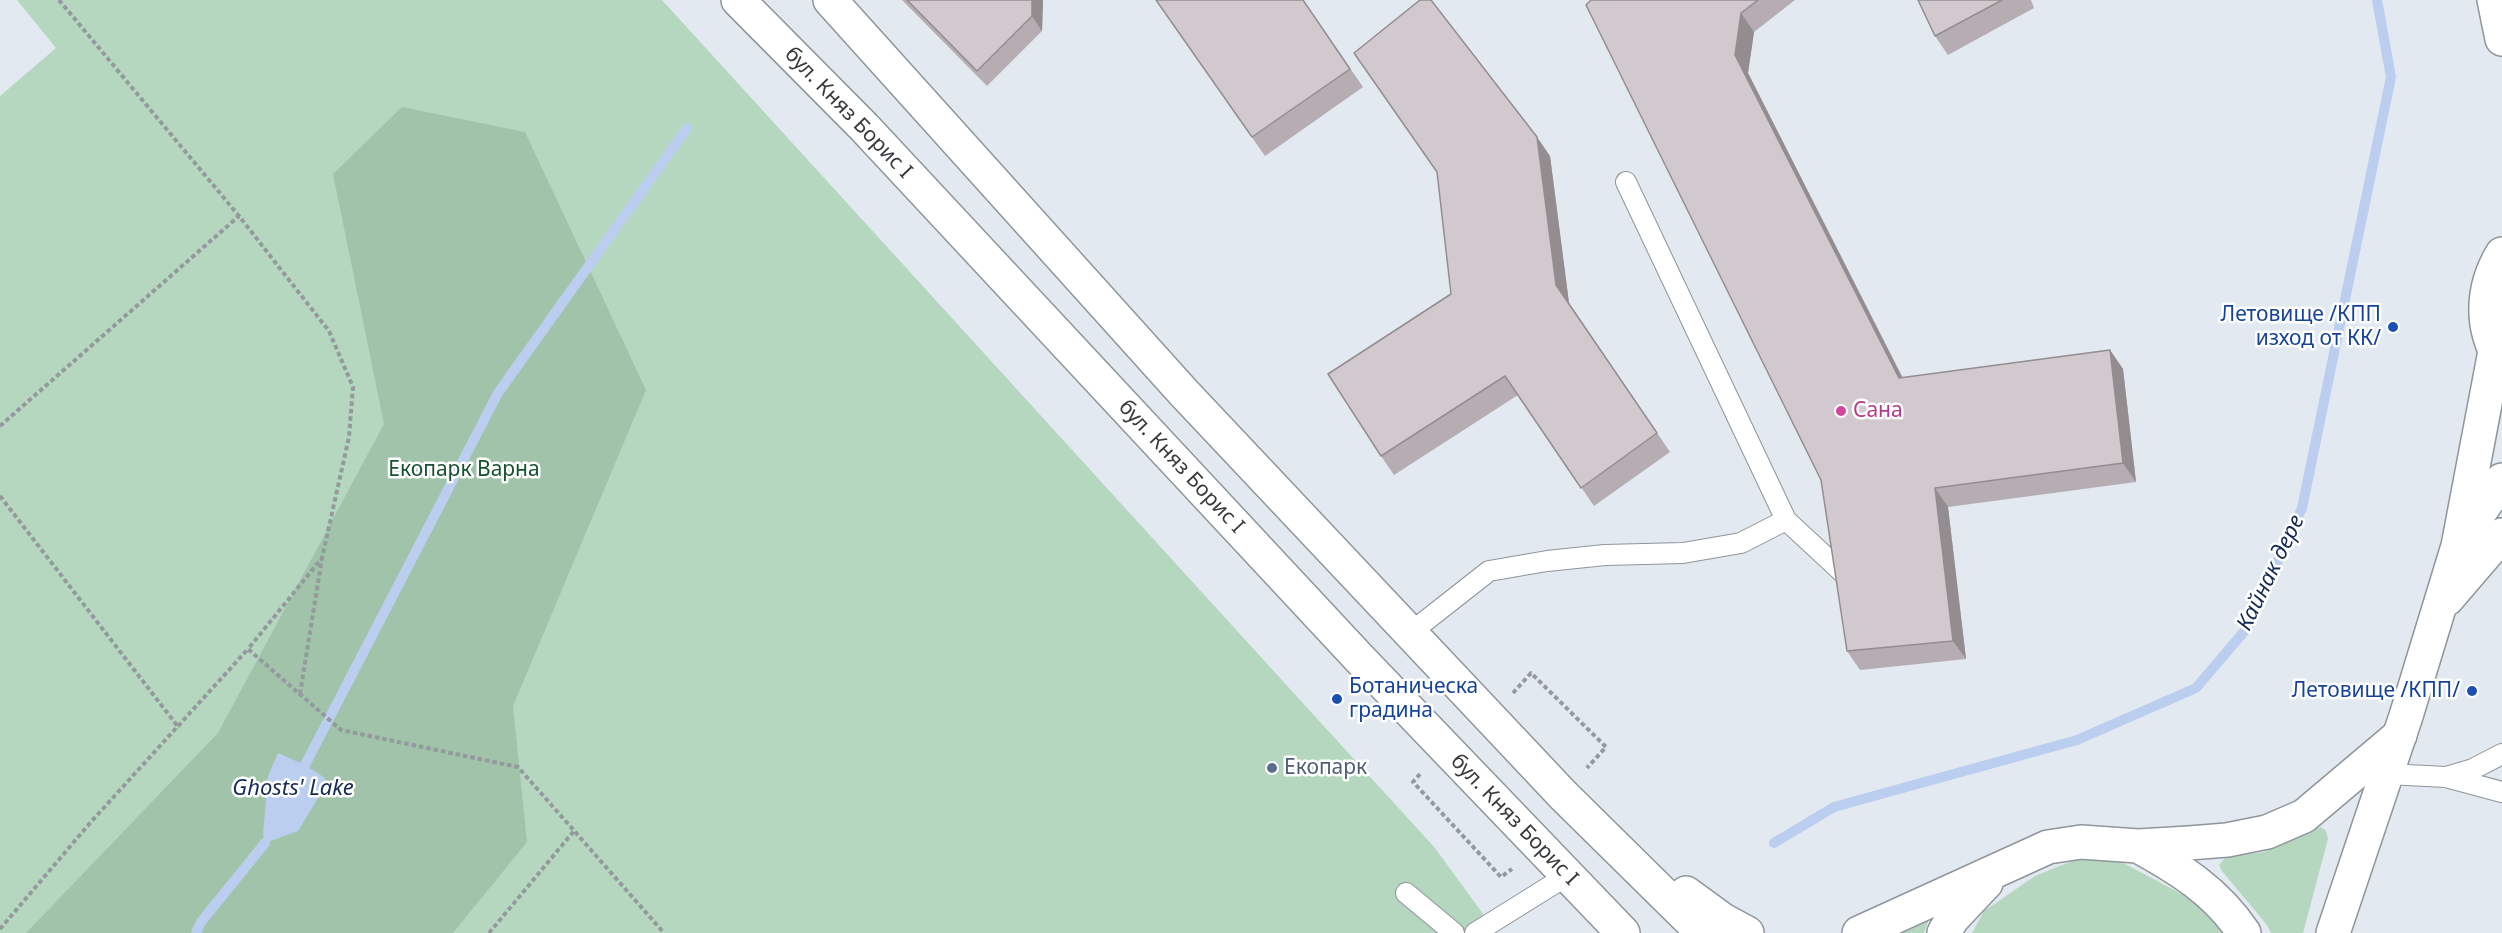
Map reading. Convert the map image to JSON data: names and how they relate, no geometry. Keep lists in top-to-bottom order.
{
  "streets": {
    "main road": ["бул. Княз Борис I"]
  },
  "water": ["Кайнак дере", "Ghosts' Lake"],
  "parks": ["Екопарк Варна"],
  "places": [
    "Летовище /КПП изход от КК/",
    "Сана",
    "Летовище /КПП/",
    "Ботаническа градина",
    "Екопарк"
  ]
}
